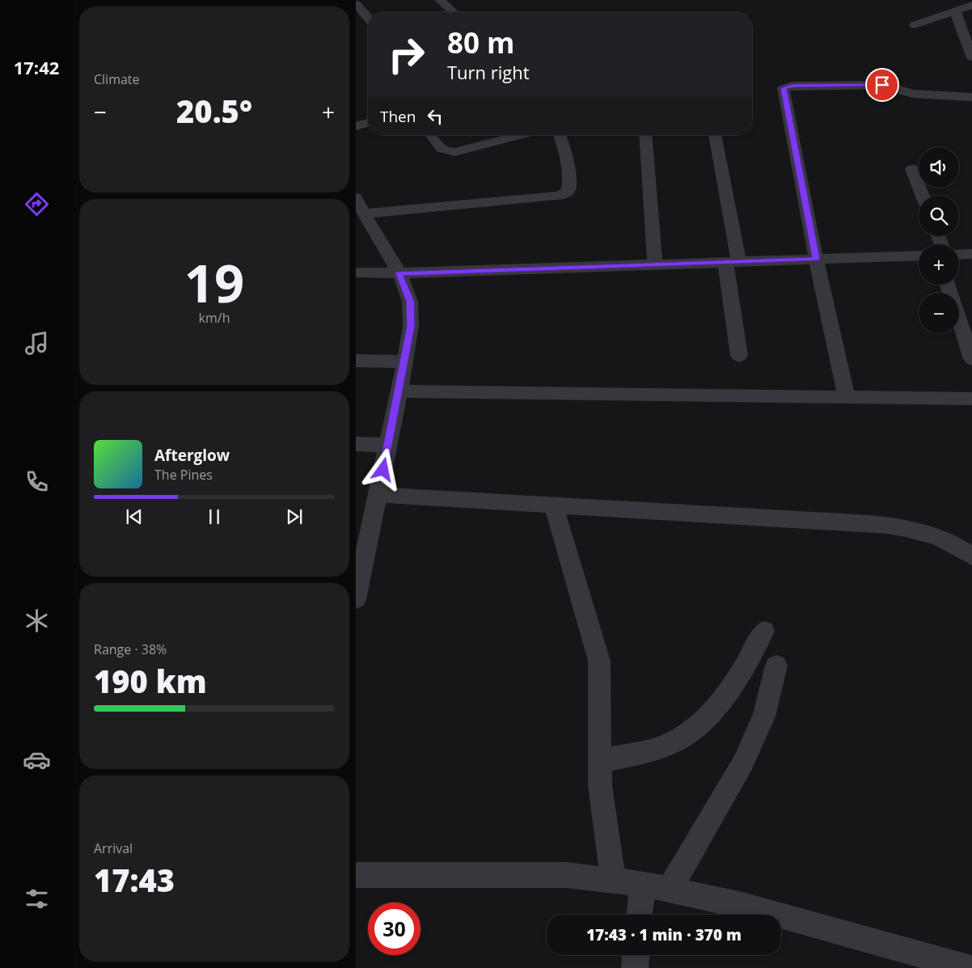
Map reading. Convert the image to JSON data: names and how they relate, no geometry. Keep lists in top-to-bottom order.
{
  "page": {
    "tabs": "17:42",
    "tile": [
      "Climate",
      ["19", "km/h"],
      ["Range · 38%", "190 km"],
      ["Arrival", "17:43"]
    ],
    "turn": ["80 m", "Turn right"],
    "heat": ["−", "20.5°", "+"],
    "then": "Then",
    "map_buttons": ["+", "−"],
    "song": ["Afterglow", "The Pines"],
    "limit": "30",
    "trip": "17:43 · 1 min · 370 m"
  }
}
